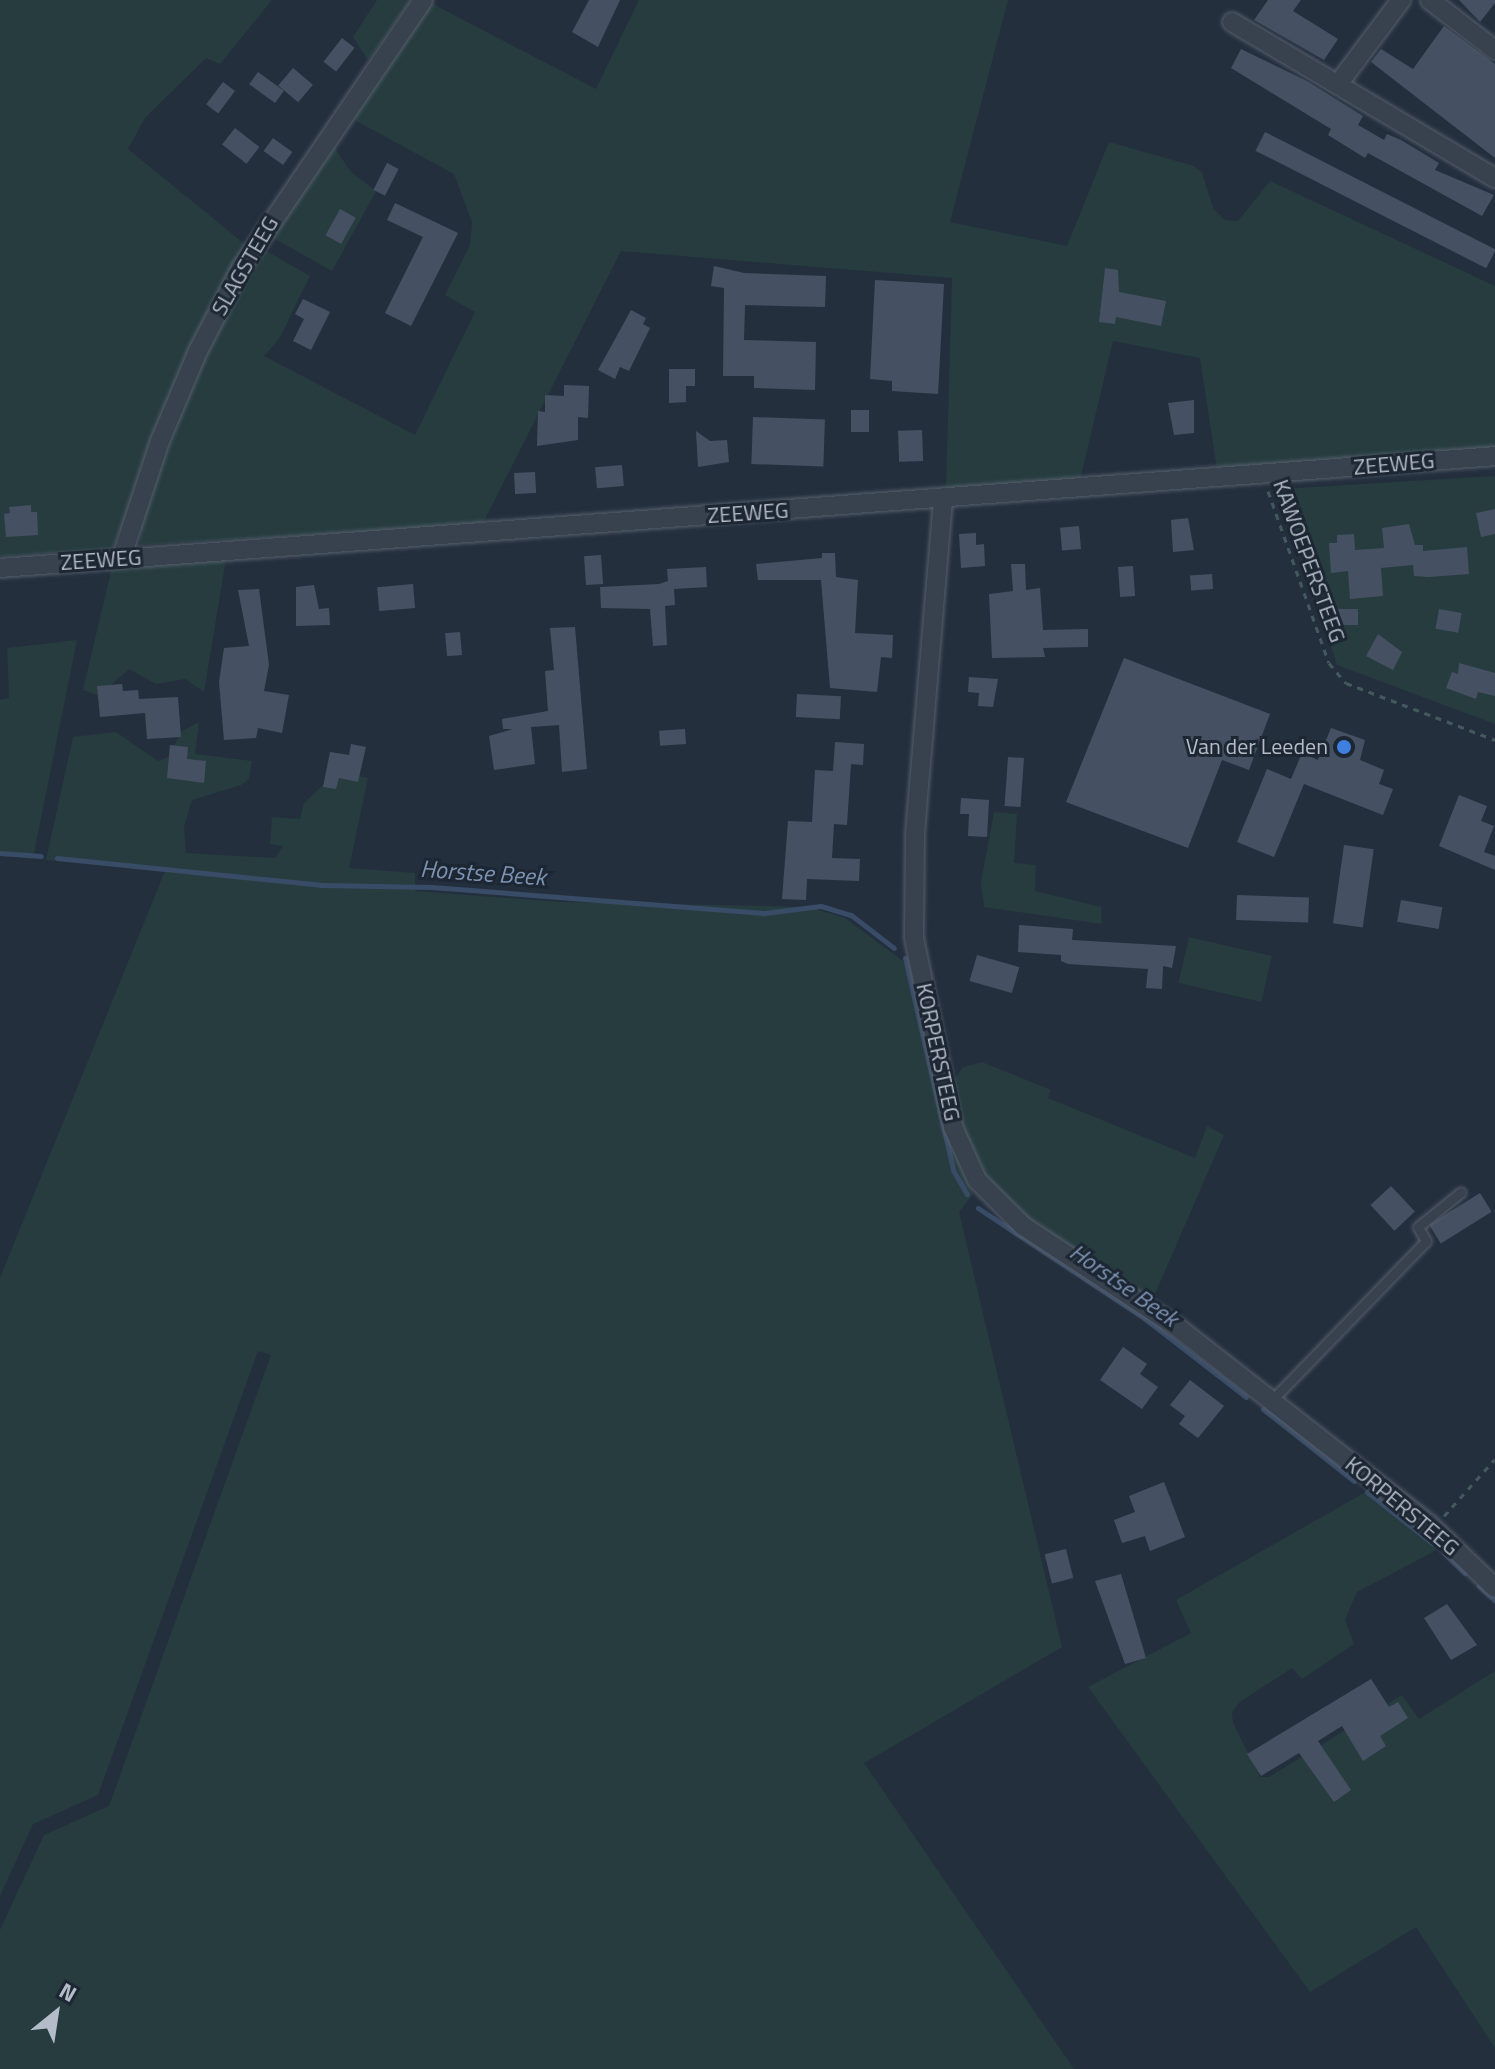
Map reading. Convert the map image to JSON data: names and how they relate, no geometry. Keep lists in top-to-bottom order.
{
  "streets": {
    "street": ["SLAGSTEEG", "ZEEWEG", "KORPERSTEEG"],
    "path": ["KAWOEPERSTEEG"]
  },
  "crossings": [
    ["SLAGSTEEG", "ZEEWEG"],
    ["ZEEWEG", "KAWOEPERSTEEG"],
    ["ZEEWEG", "KORPERSTEEG"]
  ],
  "water": ["Horstse Beek"],
  "places": ["Van der Leeden"],
  "north": "top right"
}
